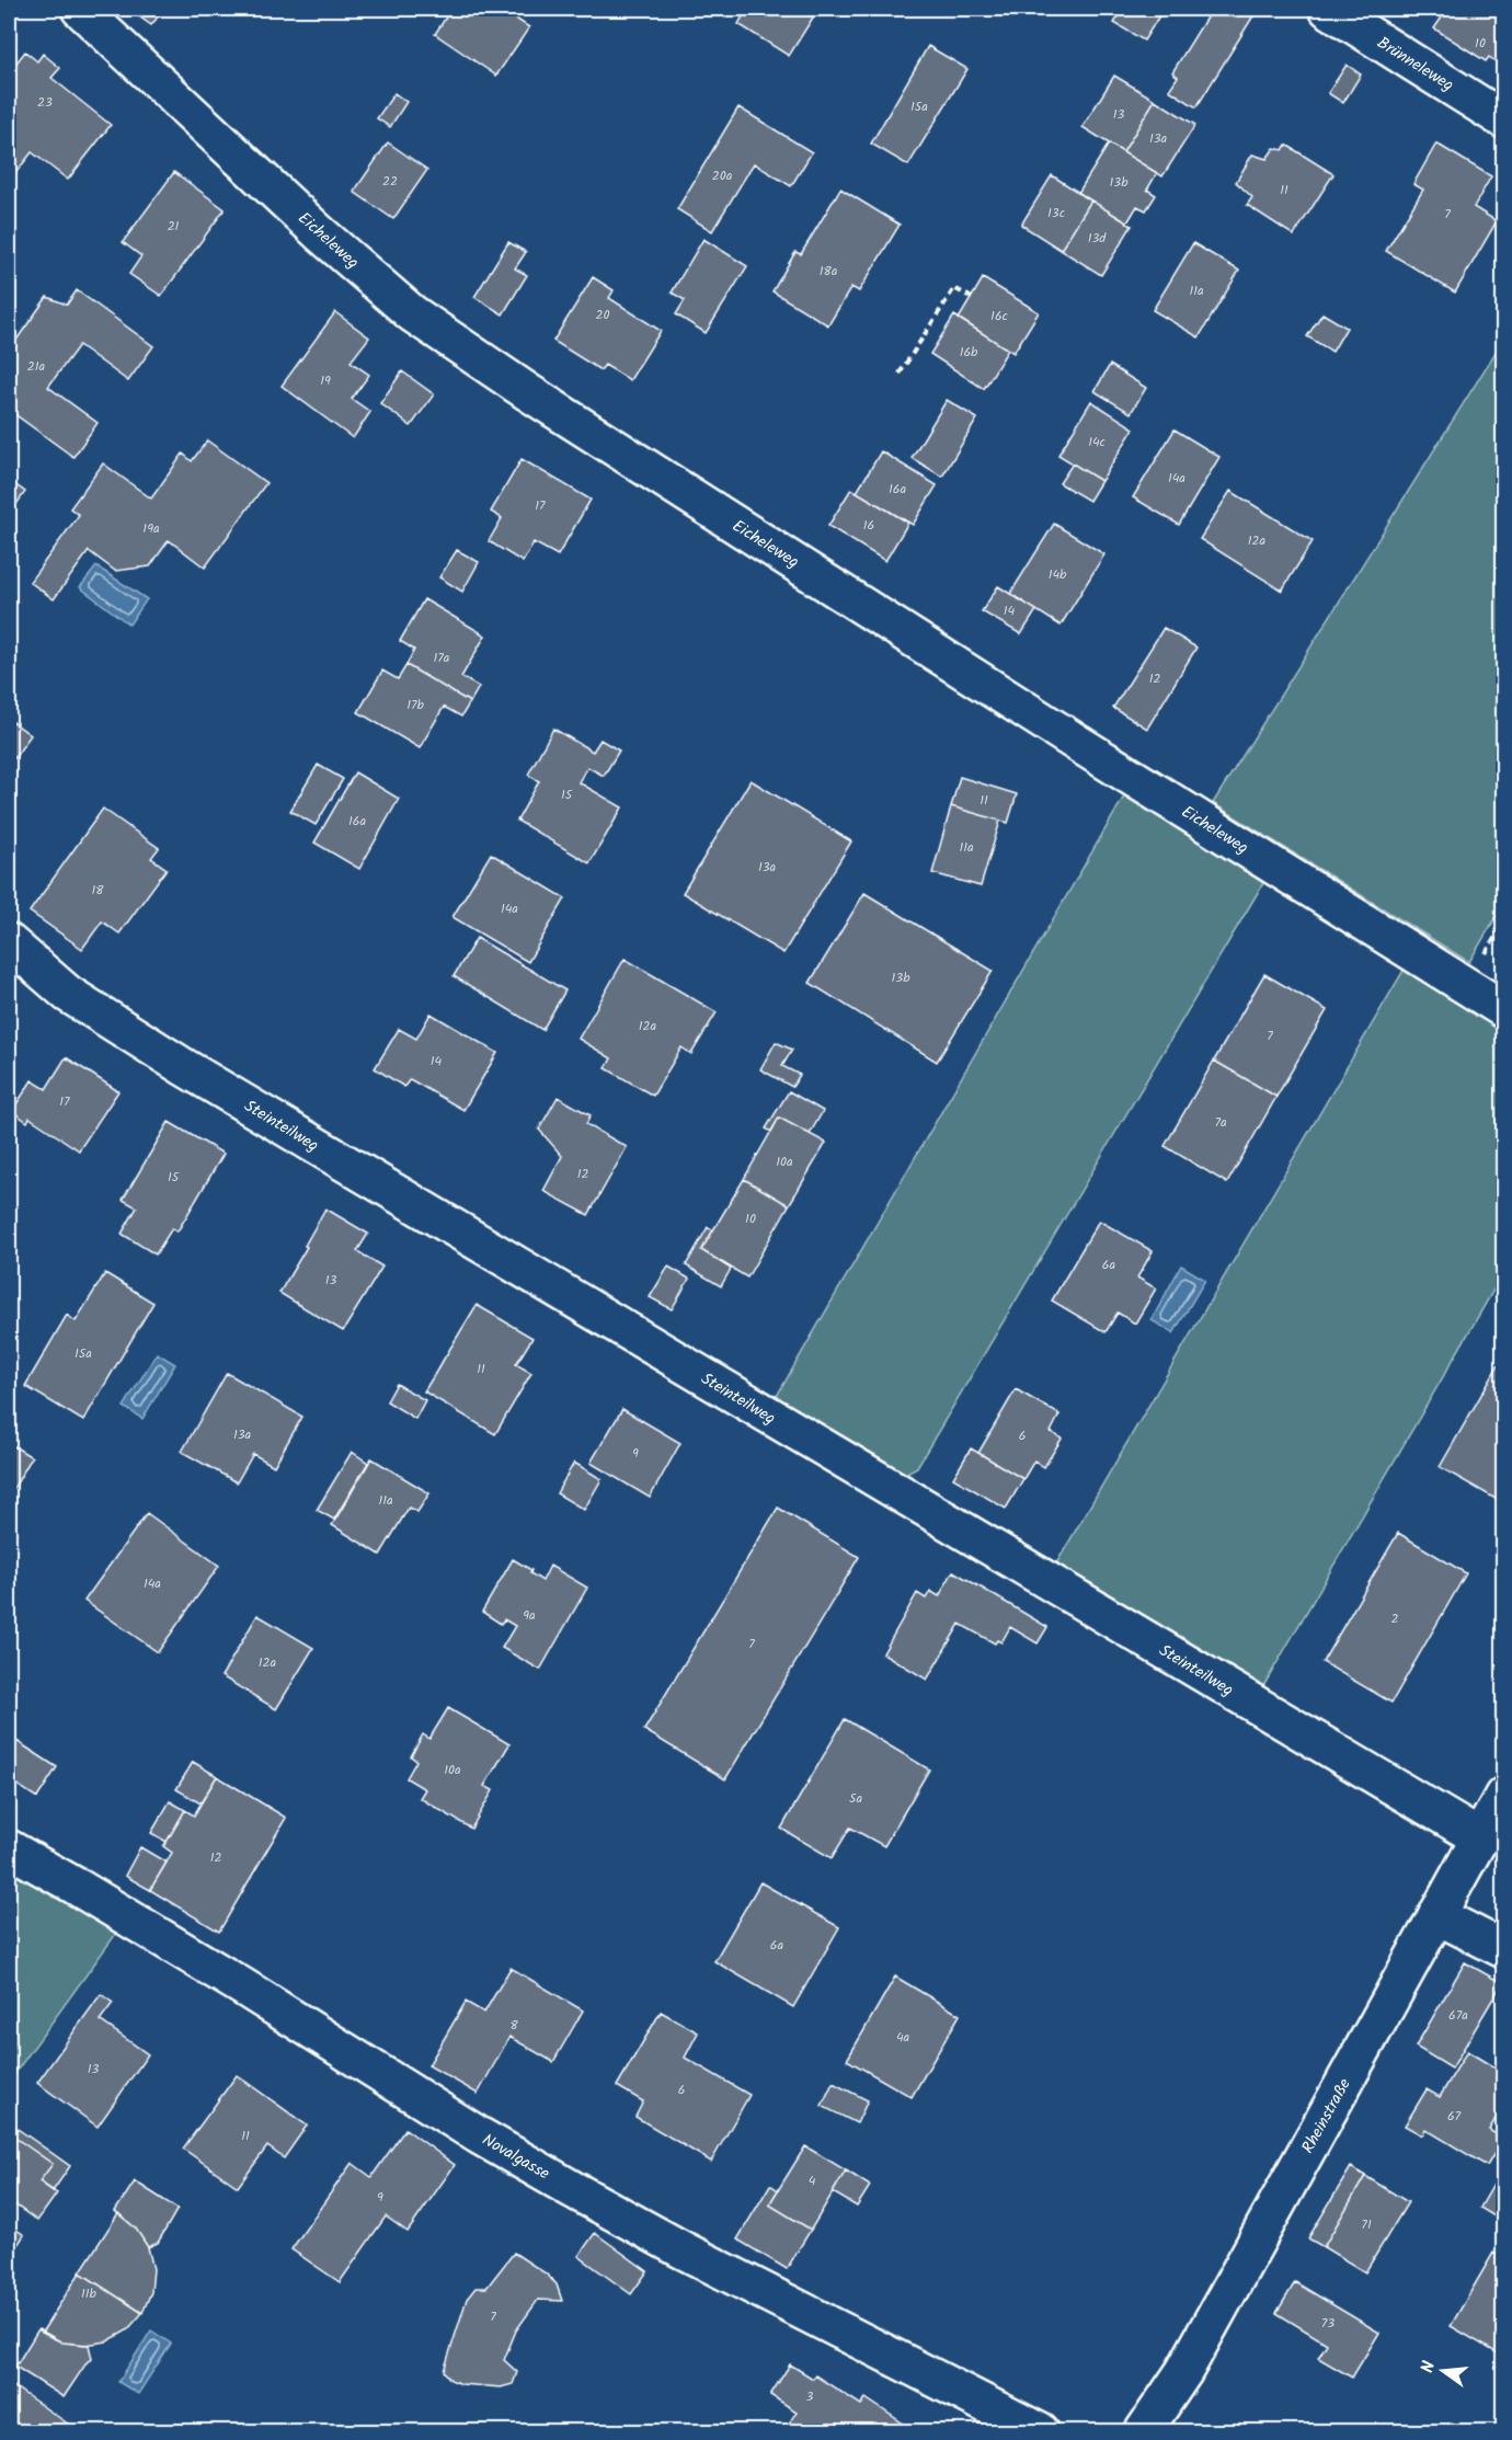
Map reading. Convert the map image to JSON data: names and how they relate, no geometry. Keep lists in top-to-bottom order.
{
  "streets": {
    "street": [
      "Brünneleweg",
      "Eicheleweg",
      "Steinteilweg",
      "Rheinstraße",
      "Novalgasse"
    ]
  },
  "crossings": [
    ["Steinteilweg", "Rheinstraße"]
  ],
  "house_numbers": [
    "10",
    "23",
    "15a",
    "13",
    "13a",
    "20a",
    "22",
    "13b",
    "11",
    "13c",
    "7",
    "21",
    "13d",
    "18a",
    "11a",
    "20",
    "16c",
    "16b",
    "21a",
    "19",
    "14c",
    "14a",
    "16a",
    "17",
    "16",
    "19a",
    "12a",
    "14b",
    "14",
    "17a",
    "12",
    "17b",
    "15",
    "11",
    "16a",
    "11a",
    "13a",
    "18",
    "14a",
    "13b",
    "12a",
    "7",
    "14",
    "17",
    "7a",
    "10a",
    "12",
    "15",
    "10",
    "6a",
    "13",
    "15a",
    "11",
    "13a",
    "6",
    "9",
    "11a",
    "14a",
    "9a",
    "2",
    "7",
    "12a",
    "10a",
    "5a",
    "12",
    "6a",
    "67a",
    "8",
    "4a",
    "13",
    "6",
    "67",
    "11",
    "4",
    "9",
    "71",
    "11b",
    "7",
    "73",
    "3"
  ],
  "north": "left"
}
